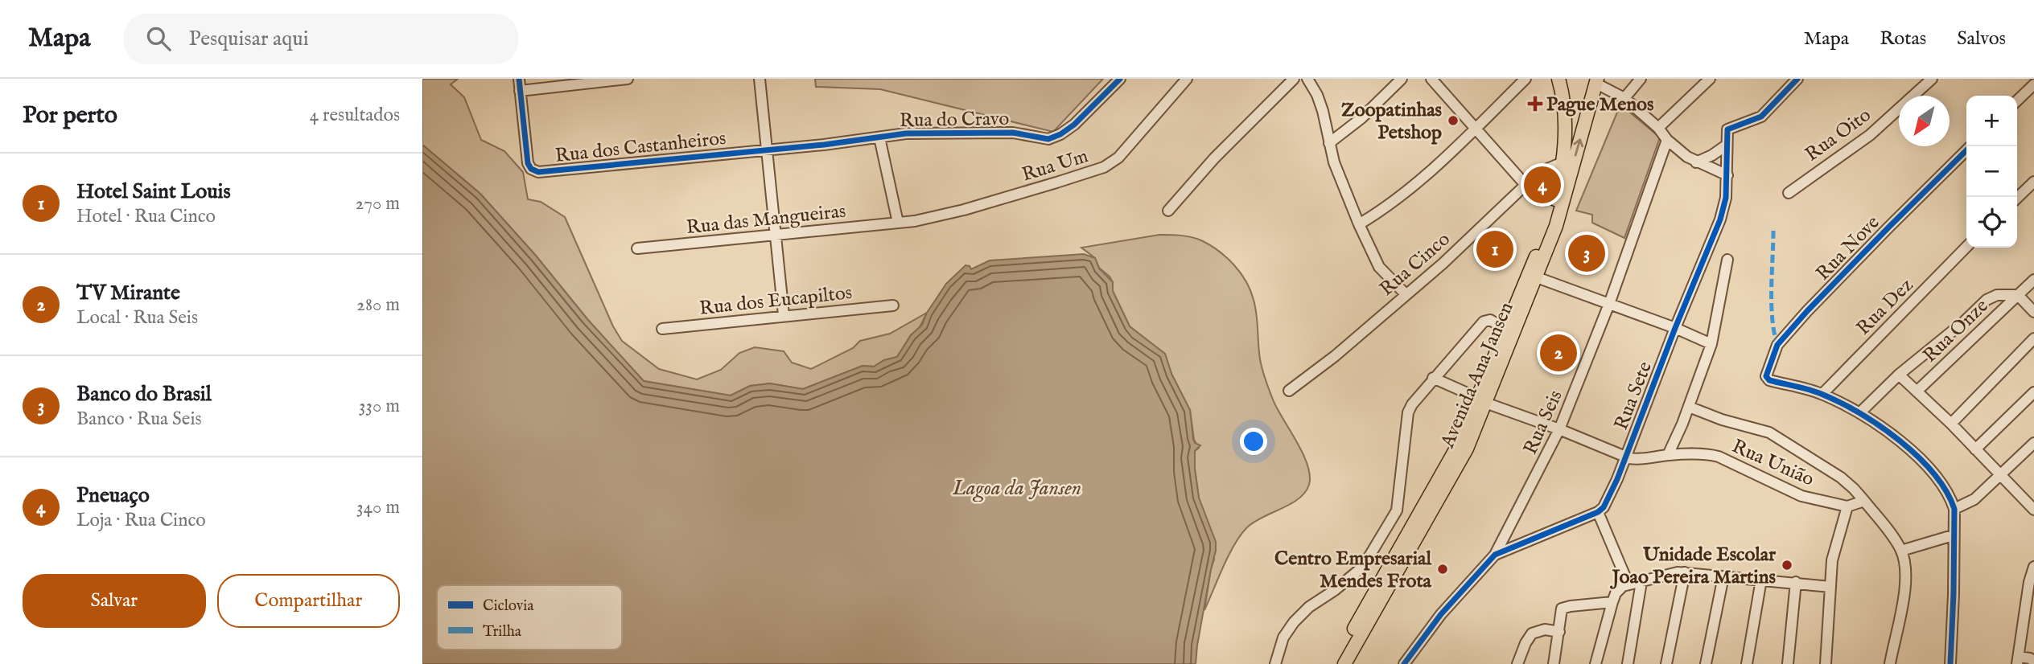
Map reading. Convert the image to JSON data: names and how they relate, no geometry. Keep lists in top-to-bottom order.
{
  "streets": {
    "main road": ["Avenida Ana Jansen"],
    "street": [
      "Rua do Cravo",
      "Rua Oito",
      "Rua dos Castanheiros",
      "Rua Um",
      "Rua das Mangueiras",
      "Rua Nove",
      "Rua Cinco",
      "Rua dos Eucapiltos",
      "Rua Dez",
      "Rua Onze",
      "Rua Sete",
      "Rua Seis",
      "Rua União"
    ]
  },
  "crossings": [
    ["Rua do Cravo", "Rua dos Castanheiros"],
    ["Rua Um", "Rua das Mangueiras"],
    ["Rua Nove", "Rua Dez"],
    ["Rua Cinco", "Avenida Ana Jansen"],
    ["Rua Sete", "Rua União"]
  ],
  "water": ["Lagoa da Jansen"],
  "places": {
    "health": ["Pague Menos"],
    "other": ["Zoopatinhas Petshop", "Unidade Escolar Joao Pereira Martins", "Centro Empresarial Mendes Frota"]
  },
  "legend": ["Ciclovia", "Trilha"],
  "north": "bottom left",
  "page": {
    "header": "Mapa",
    "search": "Pesquisar aqui",
    "nav": ["Mapa", "Rotas", "Salvos"],
    "heading": ["Por perto", "4 resultados"],
    "map_buttons": ["+", "−"],
    "list": [
      {
        "mark": "1",
        "name": "Hotel Saint Louis",
        "note": "Hotel · Rua Cinco",
        "value": "270 m"
      },
      {
        "mark": "2",
        "name": "TV Mirante",
        "note": "Local · Rua Seis",
        "value": "280 m"
      },
      {
        "mark": "3",
        "name": "Banco do Brasil",
        "note": "Banco · Rua Seis",
        "value": "330 m"
      },
      {
        "mark": "4",
        "name": "Pneuaço",
        "note": "Loja · Rua Cinco",
        "value": "340 m"
      }
    ],
    "pins": [
      "4",
      "1",
      "3",
      "2"
    ],
    "buttons": ["Salvar", "Compartilhar"]
  }
}
